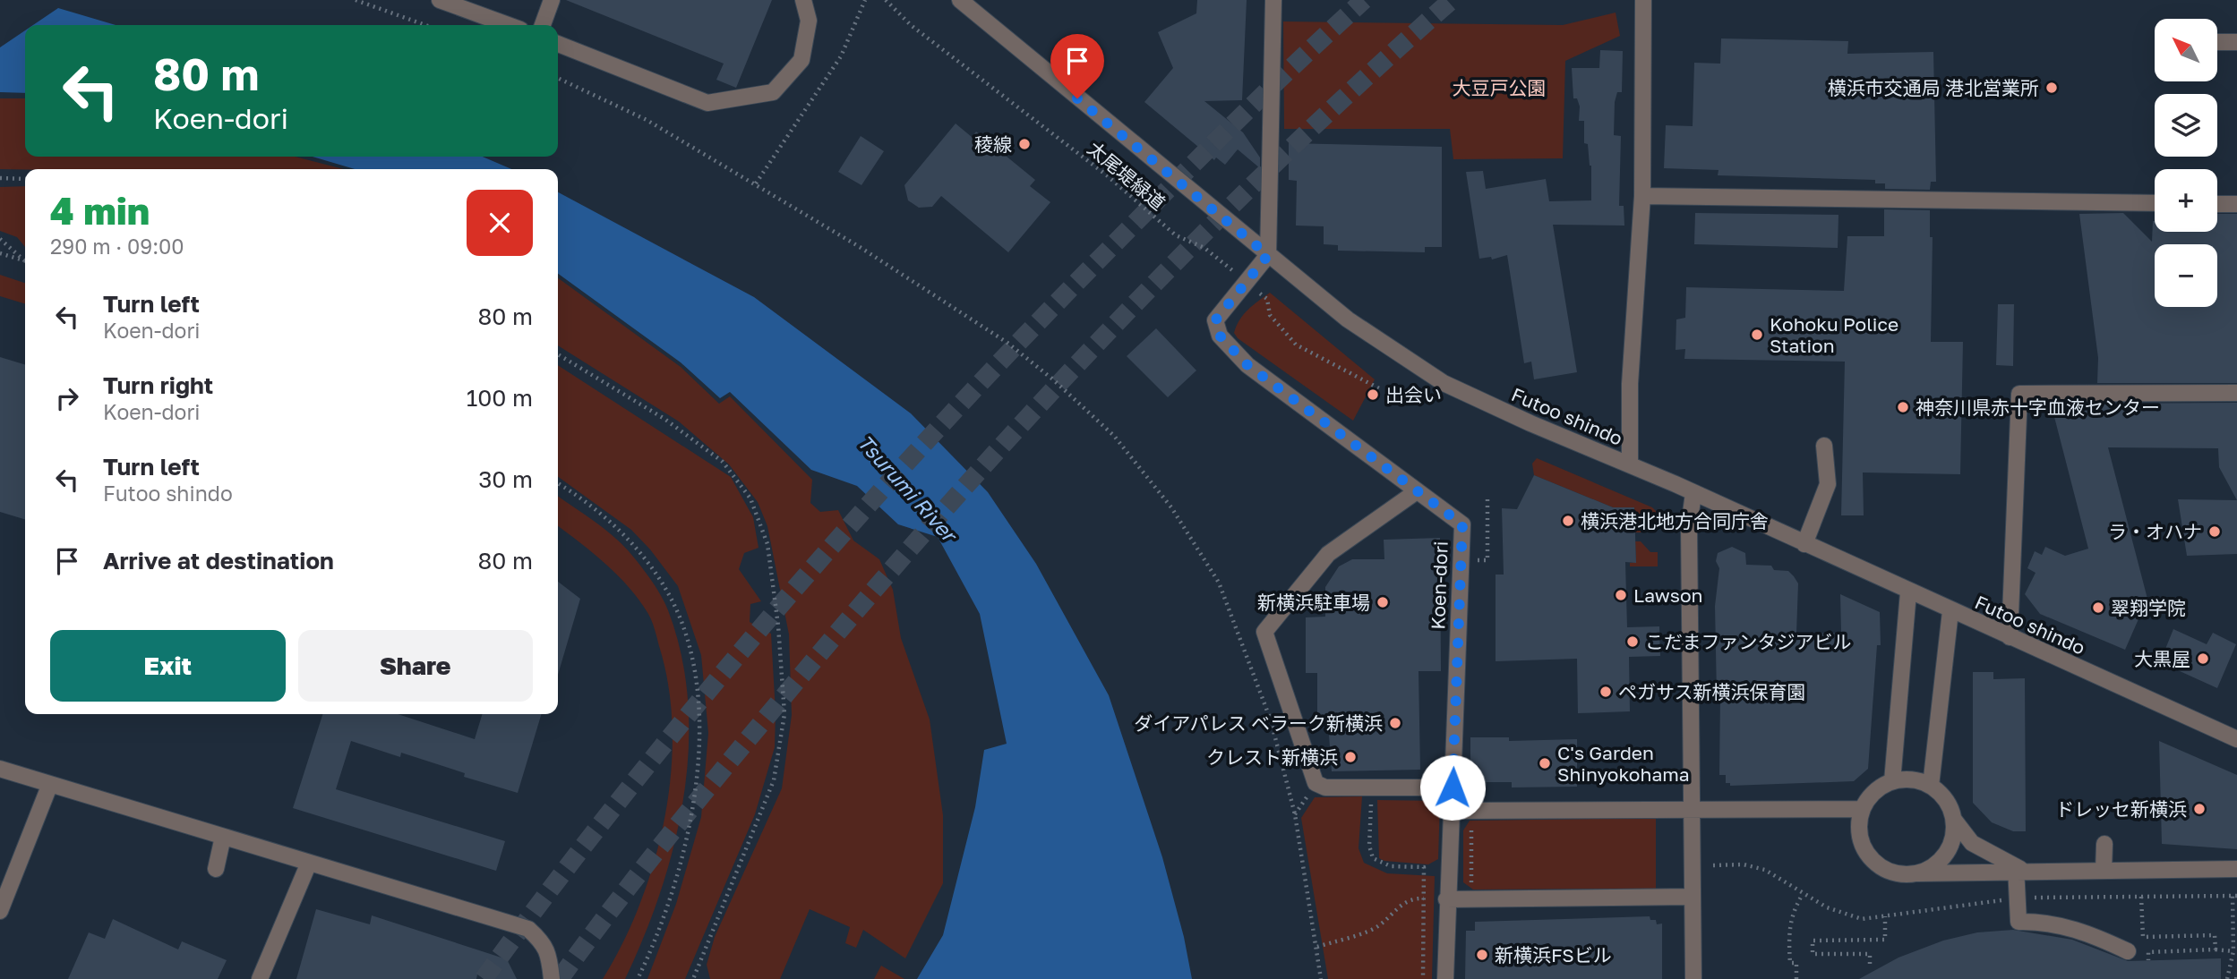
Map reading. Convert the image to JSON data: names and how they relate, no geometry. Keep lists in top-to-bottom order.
{
  "streets": {
    "street": ["Futoo shindo", "Koen-dori"],
    "path": ["太尾堤緑道"]
  },
  "crossings": [
    ["Futoo shindo", "Koen-dori"]
  ],
  "water": ["Tsurumi River"],
  "parks": ["大豆戸公園"],
  "places": [
    "横浜市交通局 港北営業所",
    "稜線",
    "Kohoku Police Station",
    "出会い",
    "神奈川県赤十字血液センター",
    "横浜港北地方合同庁舎",
    "ラ・オハナ",
    "Lawson",
    "新横浜駐車場",
    "翠翔学院",
    "こだまファンタジアビル",
    "大黒屋",
    "ペガサス新横浜保育園",
    "ダイアパレス ベラーク新横浜",
    "クレスト新横浜",
    "C's Garden Shinyokohama",
    "ドレッセ新横浜",
    "新横浜FSビル"
  ],
  "north": "top left",
  "page": {
    "map_buttons": ["+", "−"],
    "turn": ["80 m", "Koen-dori"],
    "heading": ["4 min", "290 m · 09:00"],
    "list": [
      {
        "name": "Turn left",
        "note": "Koen-dori",
        "value": "80 m"
      },
      {
        "name": "Turn right",
        "note": "Koen-dori",
        "value": "100 m"
      },
      {
        "name": "Turn left",
        "note": "Futoo shindo",
        "value": "30 m"
      },
      {
        "name": "Arrive at destination",
        "value": "80 m"
      }
    ],
    "buttons": ["Exit", "Share"]
  }
}
